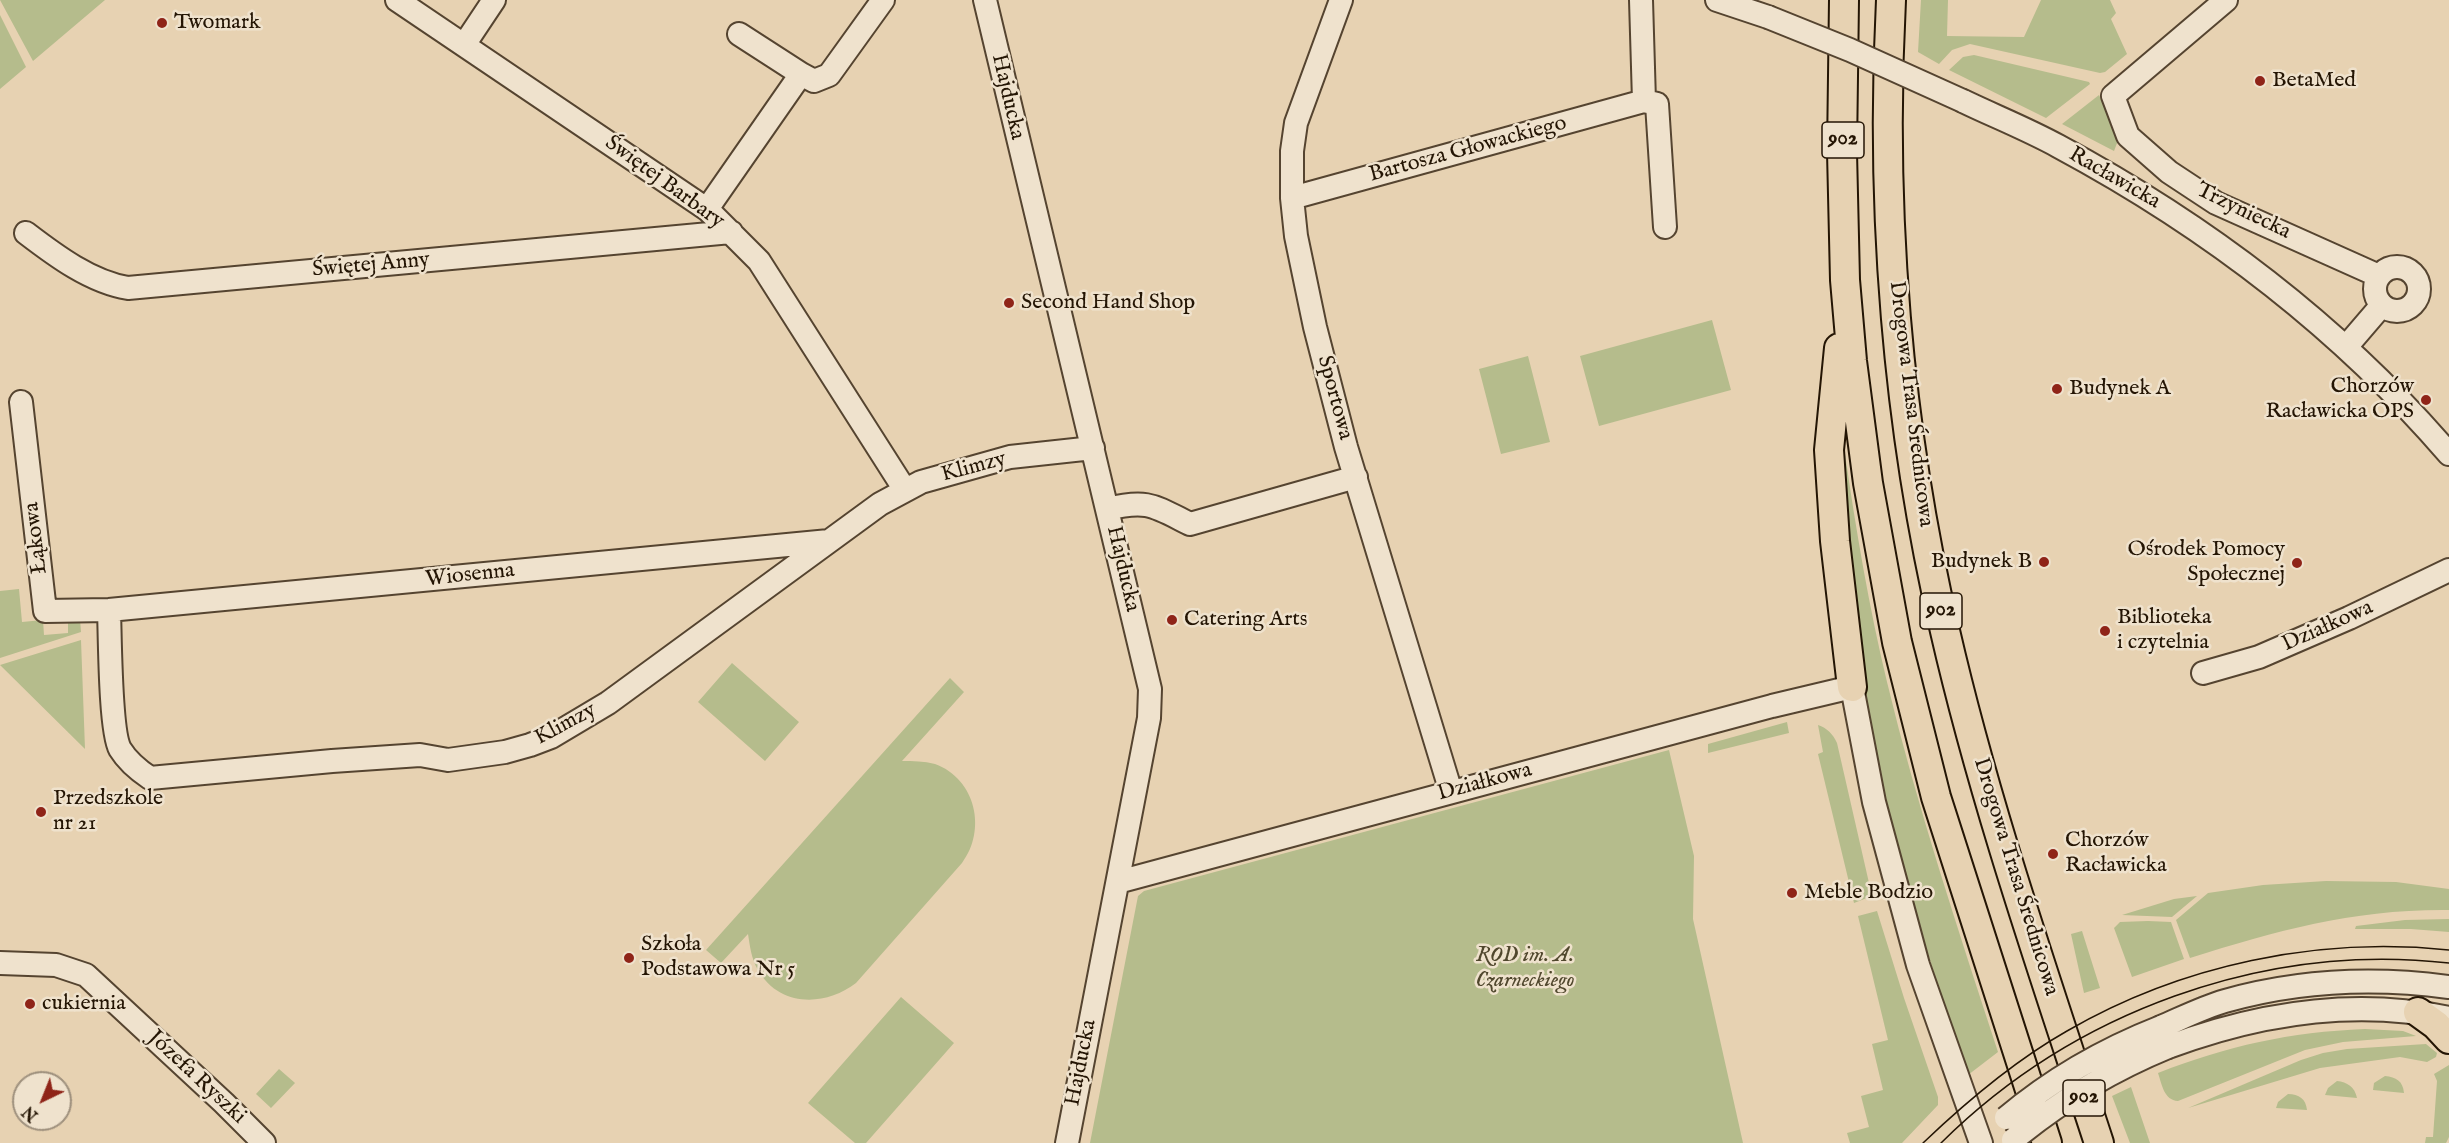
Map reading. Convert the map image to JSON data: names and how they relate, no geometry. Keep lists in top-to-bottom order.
{
  "streets": {
    "main road": ["902", "Drogowa Trasa Średnicowa"],
    "street": [
      "Hajducka",
      "Bartosza Głowackiego",
      "Racławicka",
      "Świętej Barbary",
      "Trzyniecka",
      "Świętej Anny",
      "Sportowa",
      "Klimzy",
      "Łąkowa",
      "Wiosenna",
      "Działkowa",
      "Józefa Ryszki"
    ]
  },
  "crossings": [
    ["Hajducka", "Klimzy"],
    ["Hajducka", "Działkowa"],
    ["Bartosza Głowackiego", "Sportowa"],
    ["Świętej Barbary", "Świętej Anny"],
    ["Świętej Barbary", "Klimzy"],
    ["Sportowa", "Działkowa"],
    ["Klimzy", "Łąkowa"],
    ["Klimzy", "Wiosenna"],
    ["Łąkowa", "Wiosenna"]
  ],
  "parks": ["ROD im. A. Czarneckiego"],
  "places": [
    "Twomark",
    "BetaMed",
    "Second Hand Shop",
    "Budynek A",
    "Chorzów Racławicka OPS",
    "Budynek B",
    "Ośrodek Pomocy Społecznej",
    "Catering Arts",
    "Biblioteka i czytelnia",
    "Przedszkole nr 21",
    "Chorzów Racławicka",
    "Meble Bodzio",
    "Szkoła Podstawowa Nr 5",
    "cukiernia"
  ],
  "north": "bottom left"
}
